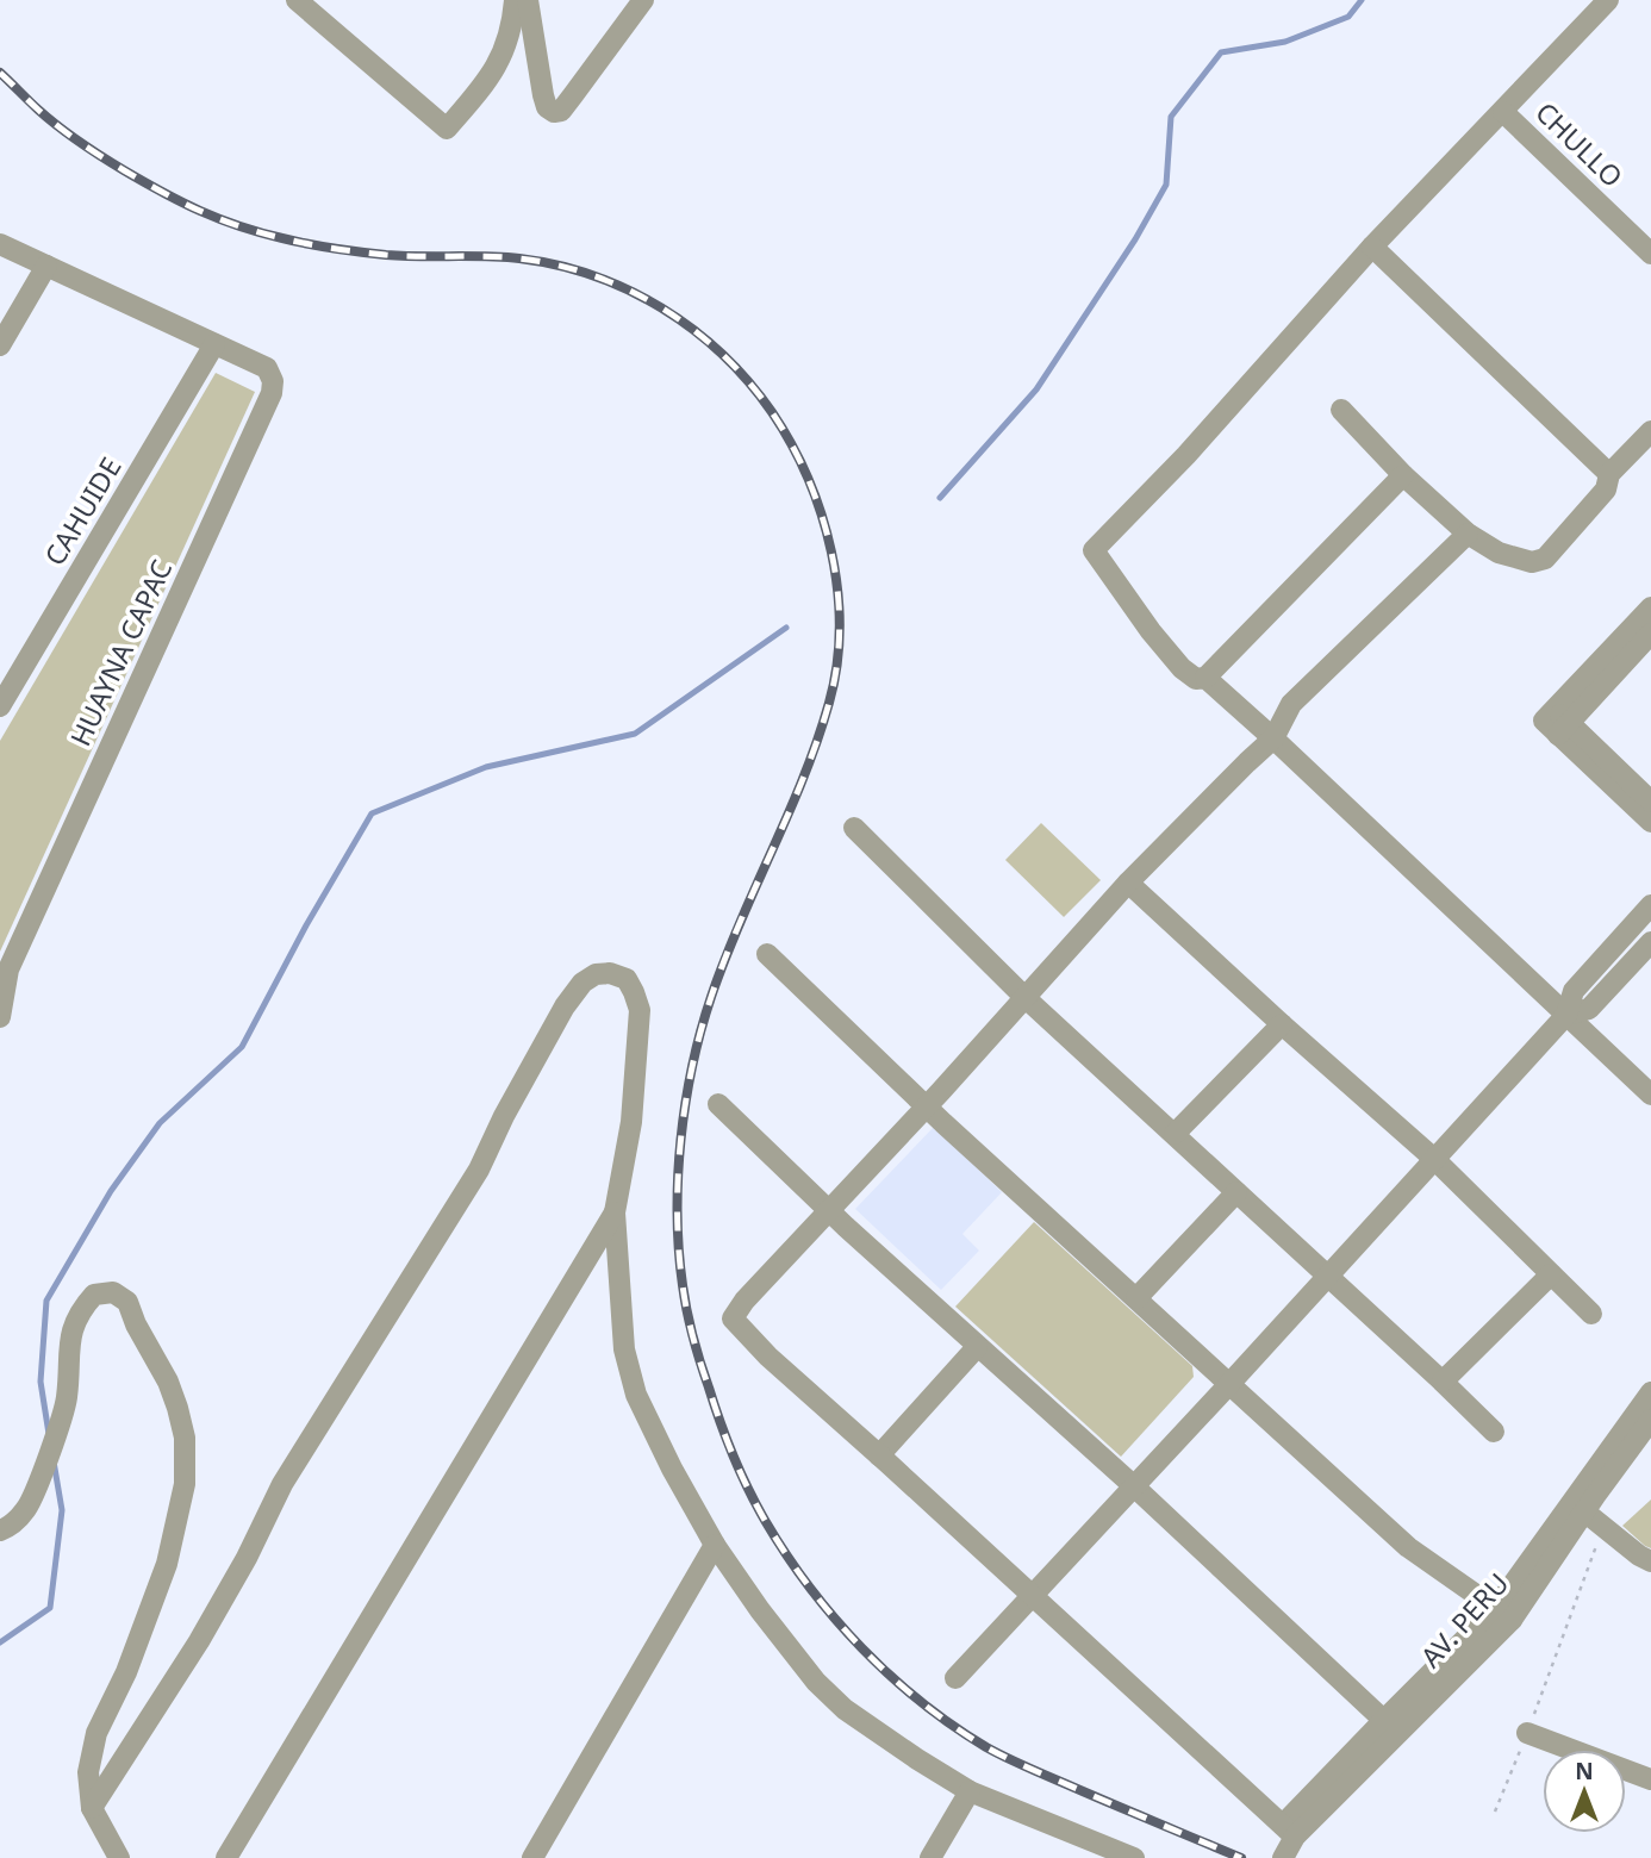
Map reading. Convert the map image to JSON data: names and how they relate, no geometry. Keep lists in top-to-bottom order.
{
  "streets": {
    "street": [
      "CHULLO",
      "CAHUIDE",
      "HUAYNA CAPAC",
      "AV. PERU"
    ]
  },
  "crossings": [
    ["CAHUIDE", "HUAYNA CAPAC"]
  ],
  "north": "top"
}
